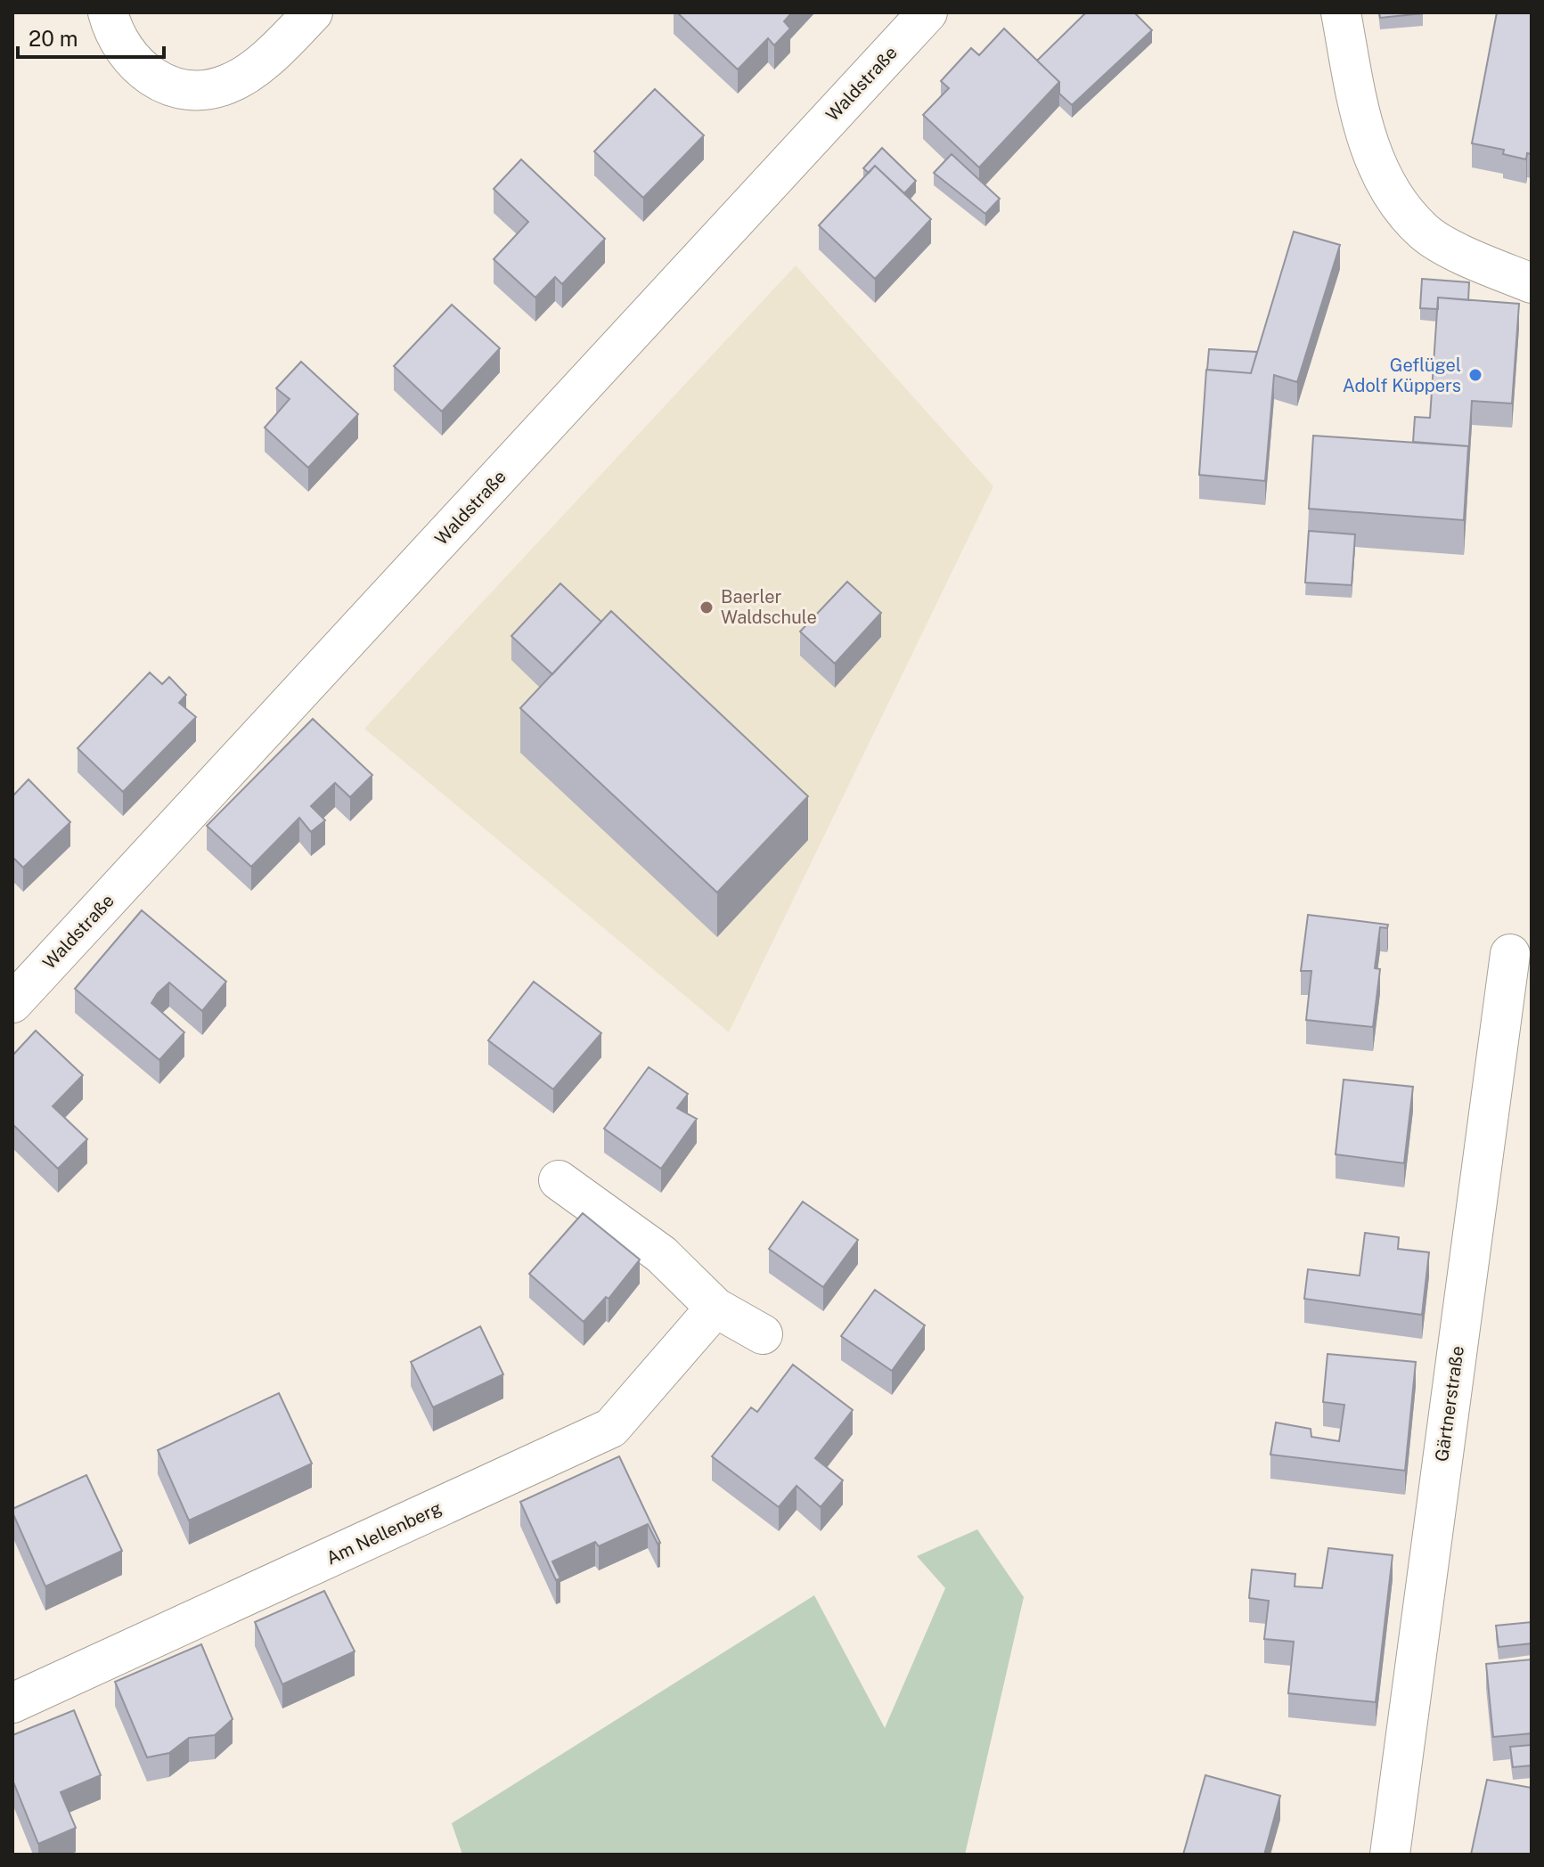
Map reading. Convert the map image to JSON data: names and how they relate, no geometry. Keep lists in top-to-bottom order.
{
  "streets": {
    "street": ["Waldstraße", "Gärtnerstraße", "Am Nellenberg"]
  },
  "places": ["Geflügel Adolf Küppers", "Baerler Waldschule"],
  "scale_bar": "20 m"
}
